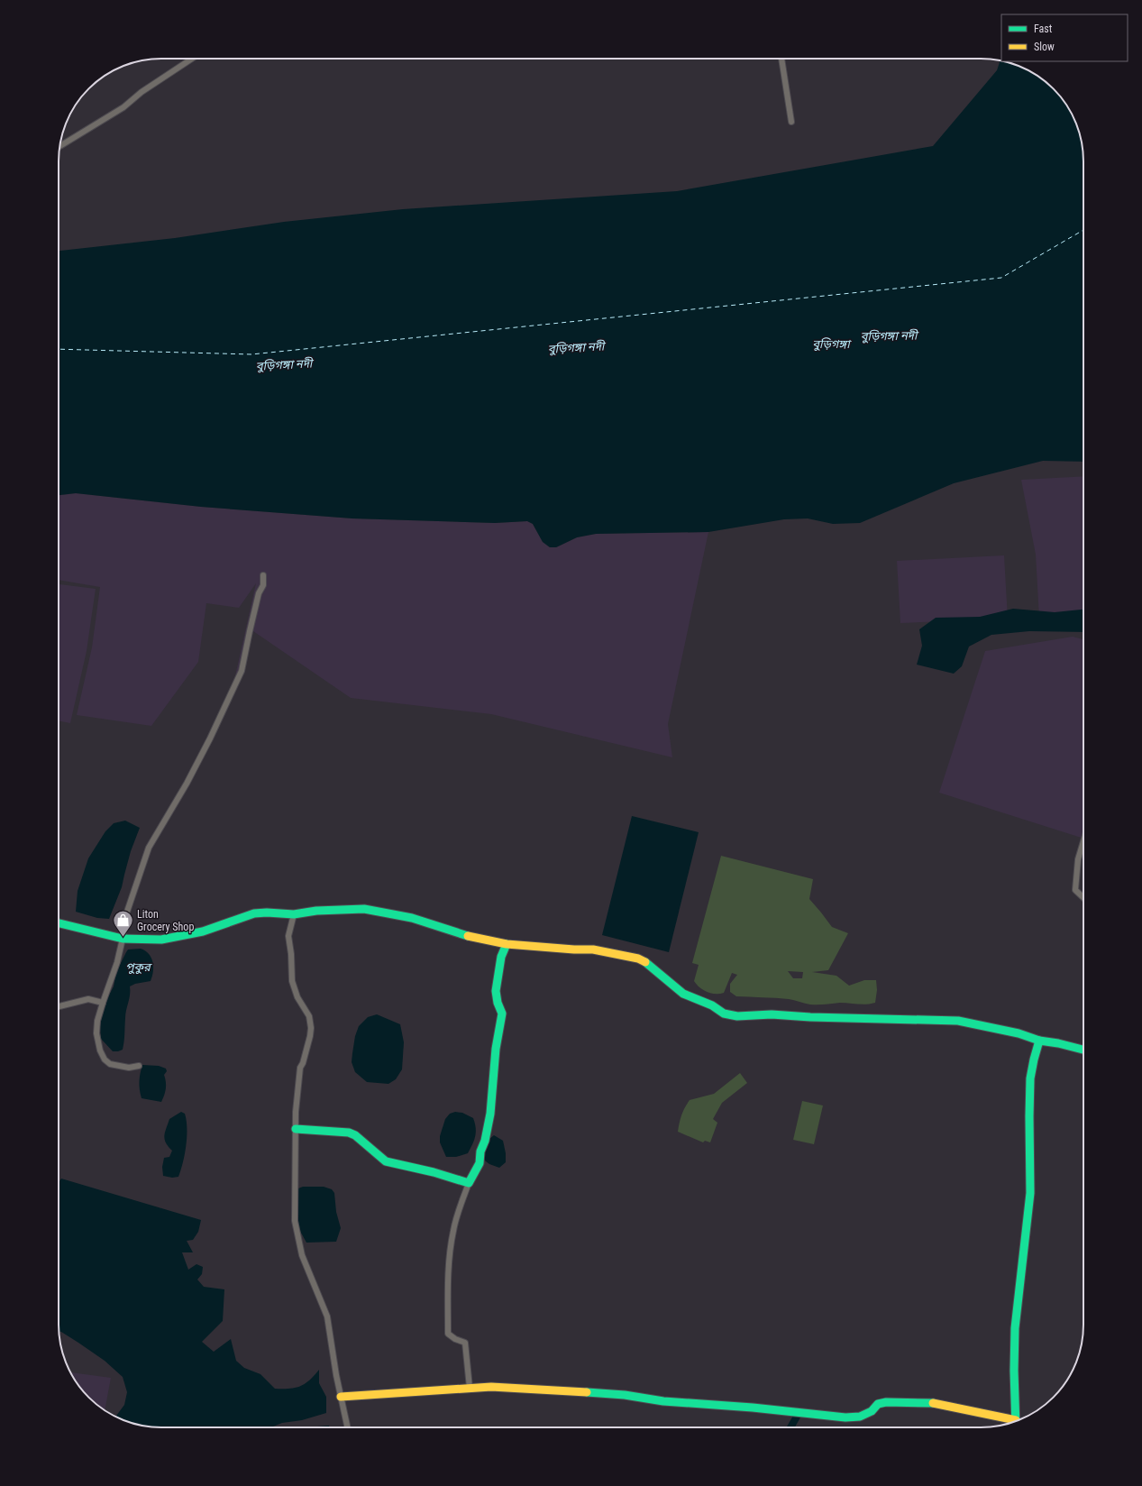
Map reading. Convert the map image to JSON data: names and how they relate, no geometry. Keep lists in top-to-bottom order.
{
  "water": ["বুড়িগঙ্গা নদী", "বুড়িগঙ্গা", "পুকুর"],
  "places": {
    "shop": ["Liton Grocery Shop"]
  },
  "legend": ["Fast", "Slow"]
}
